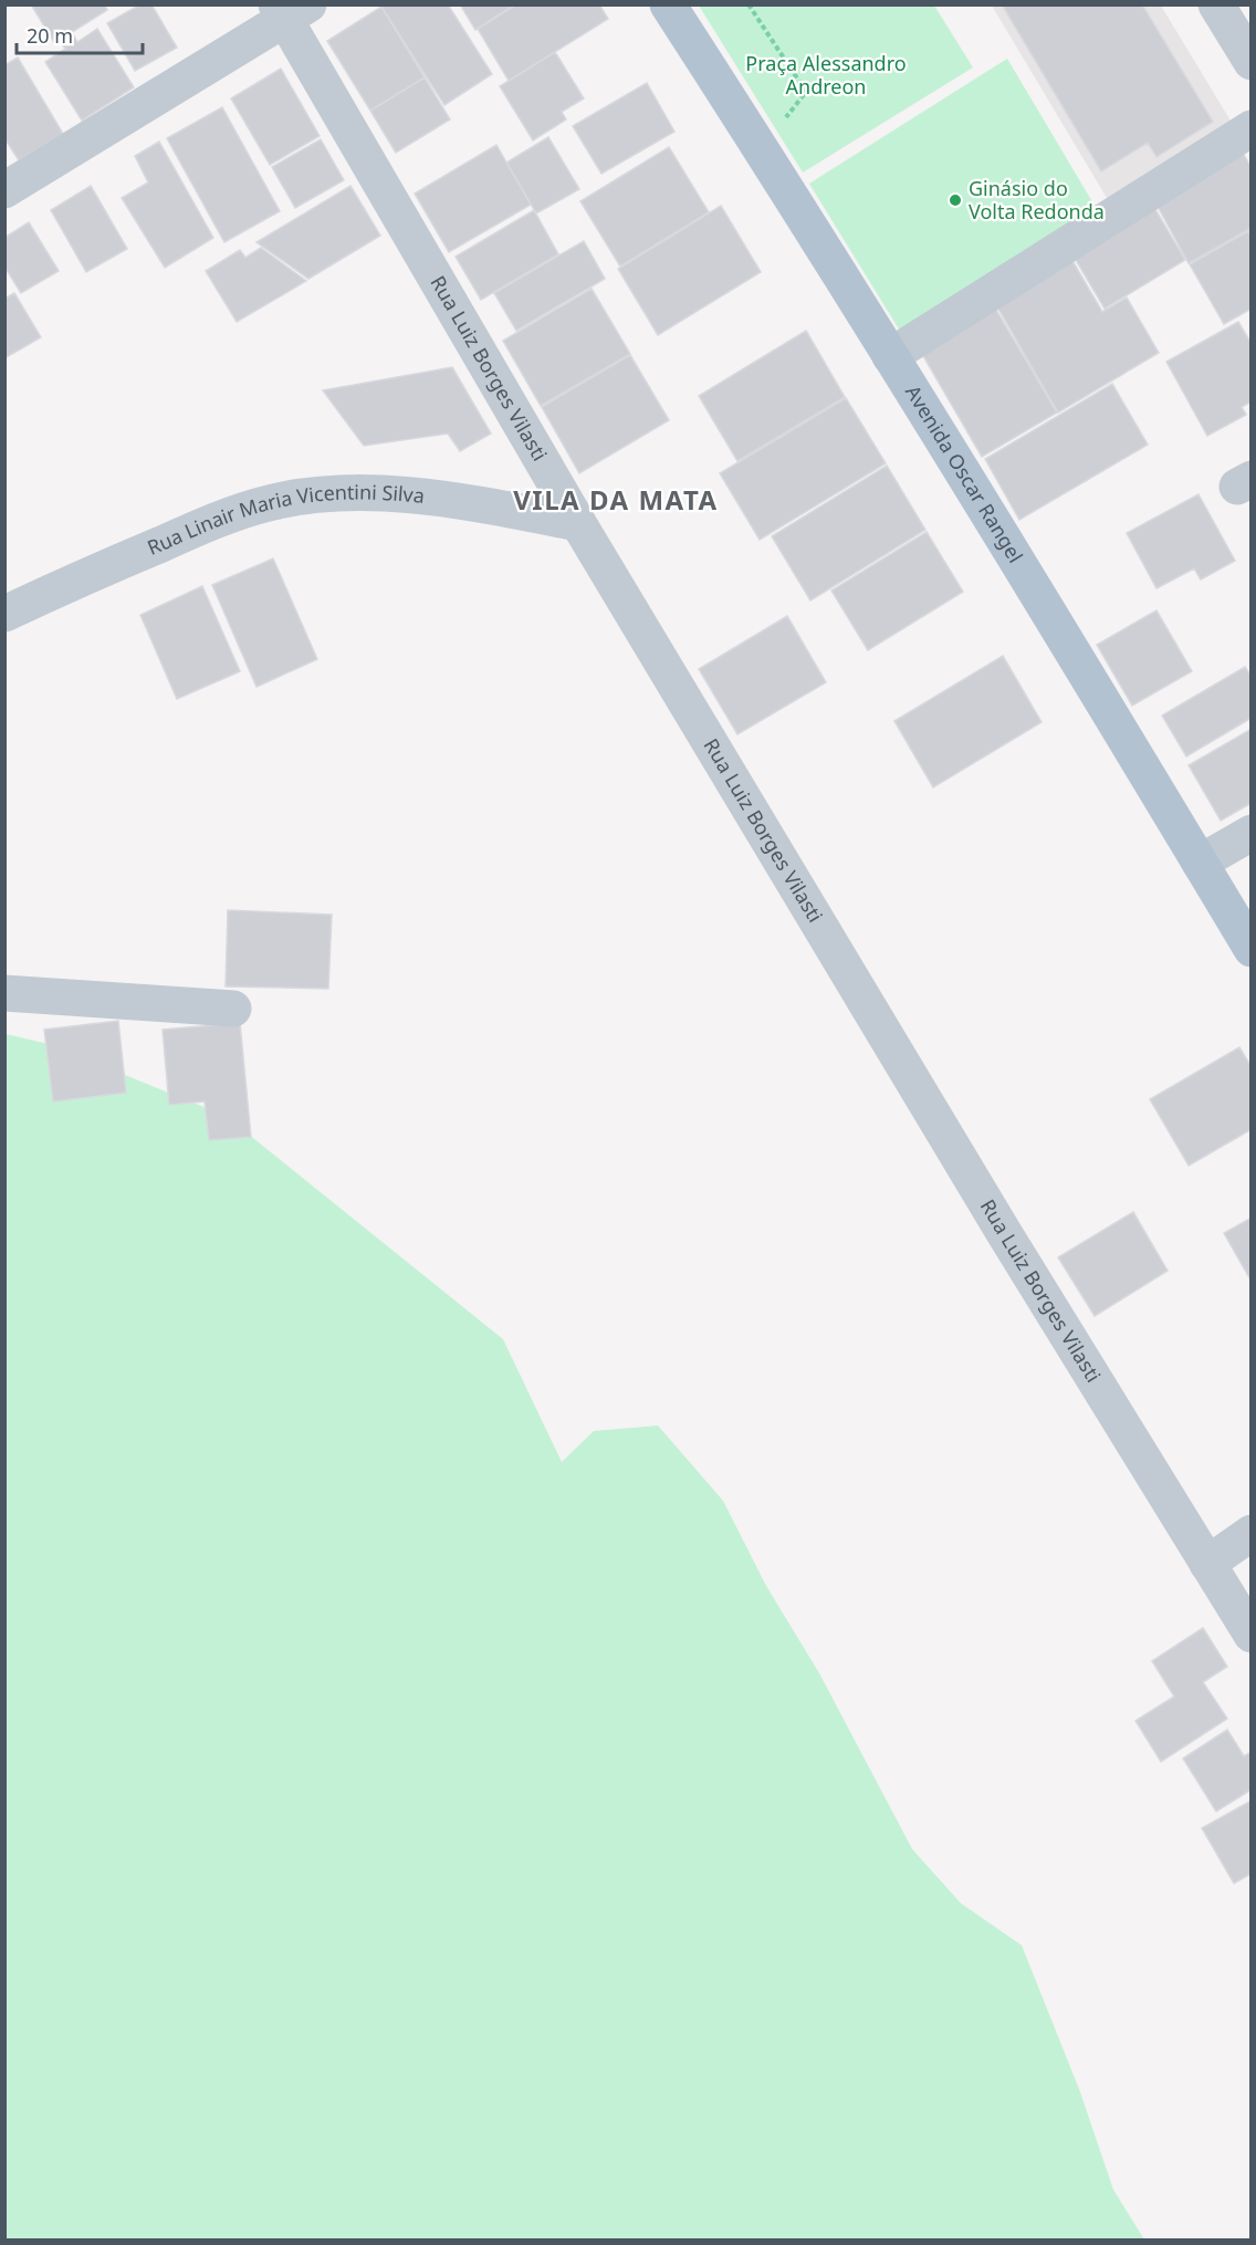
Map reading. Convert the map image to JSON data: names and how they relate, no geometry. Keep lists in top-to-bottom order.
{
  "streets": {
    "main road": ["Avenida Oscar Rangel"],
    "street": ["Rua Luiz Borges Vilasti", "Rua Linair Maria Vicentini Silva"]
  },
  "crossings": [
    ["Rua Luiz Borges Vilasti", "Rua Linair Maria Vicentini Silva"]
  ],
  "districts": ["VILA DA MATA"],
  "parks": ["Praça Alessandro Andreon"],
  "places": ["Ginásio do Volta Redonda"],
  "scale_bar": "20 m"
}
